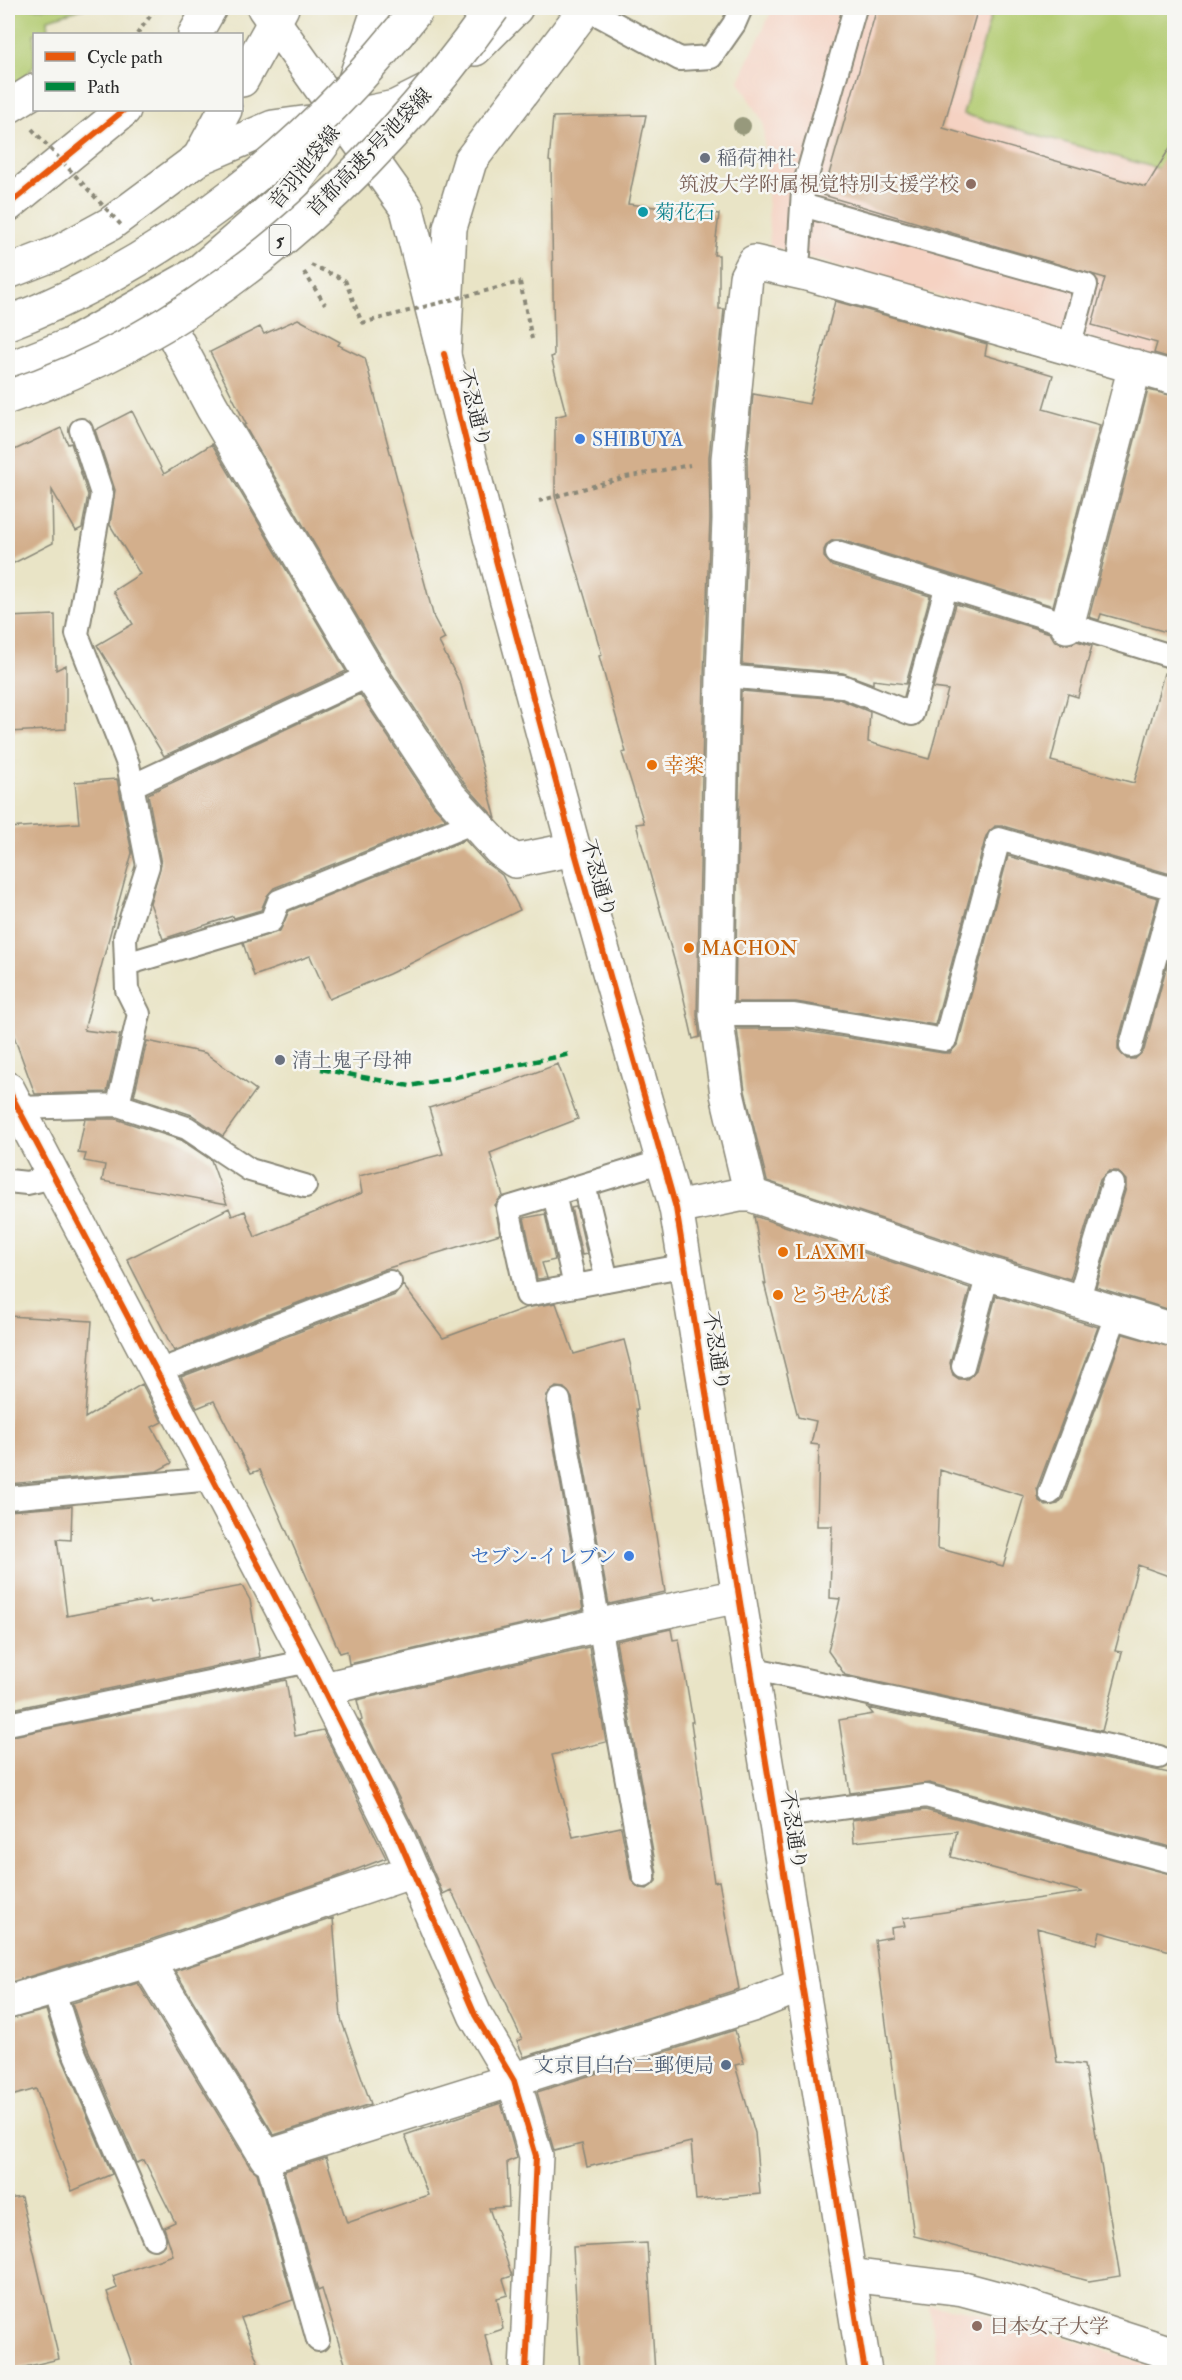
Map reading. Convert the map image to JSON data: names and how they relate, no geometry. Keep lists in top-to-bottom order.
{
  "streets": {
    "main road": [
      "首都高速5号池袋線",
      "音羽池袋線",
      "5",
      "不忍通り"
    ]
  },
  "crossings": [
    ["音羽池袋線", "不忍通り"]
  ],
  "places": [
    "稲荷神社",
    "筑波大学附属視覚特別支援学校",
    "菊花石",
    "SHIBUYA",
    "幸楽",
    "MACHON",
    "清土鬼子母神",
    "LAXMI",
    "とうせんぼ",
    "セブン-イレブン",
    "文京目白台二郵便局",
    "日本女子大学"
  ],
  "legend": ["Cycle path", "Path"]
}
